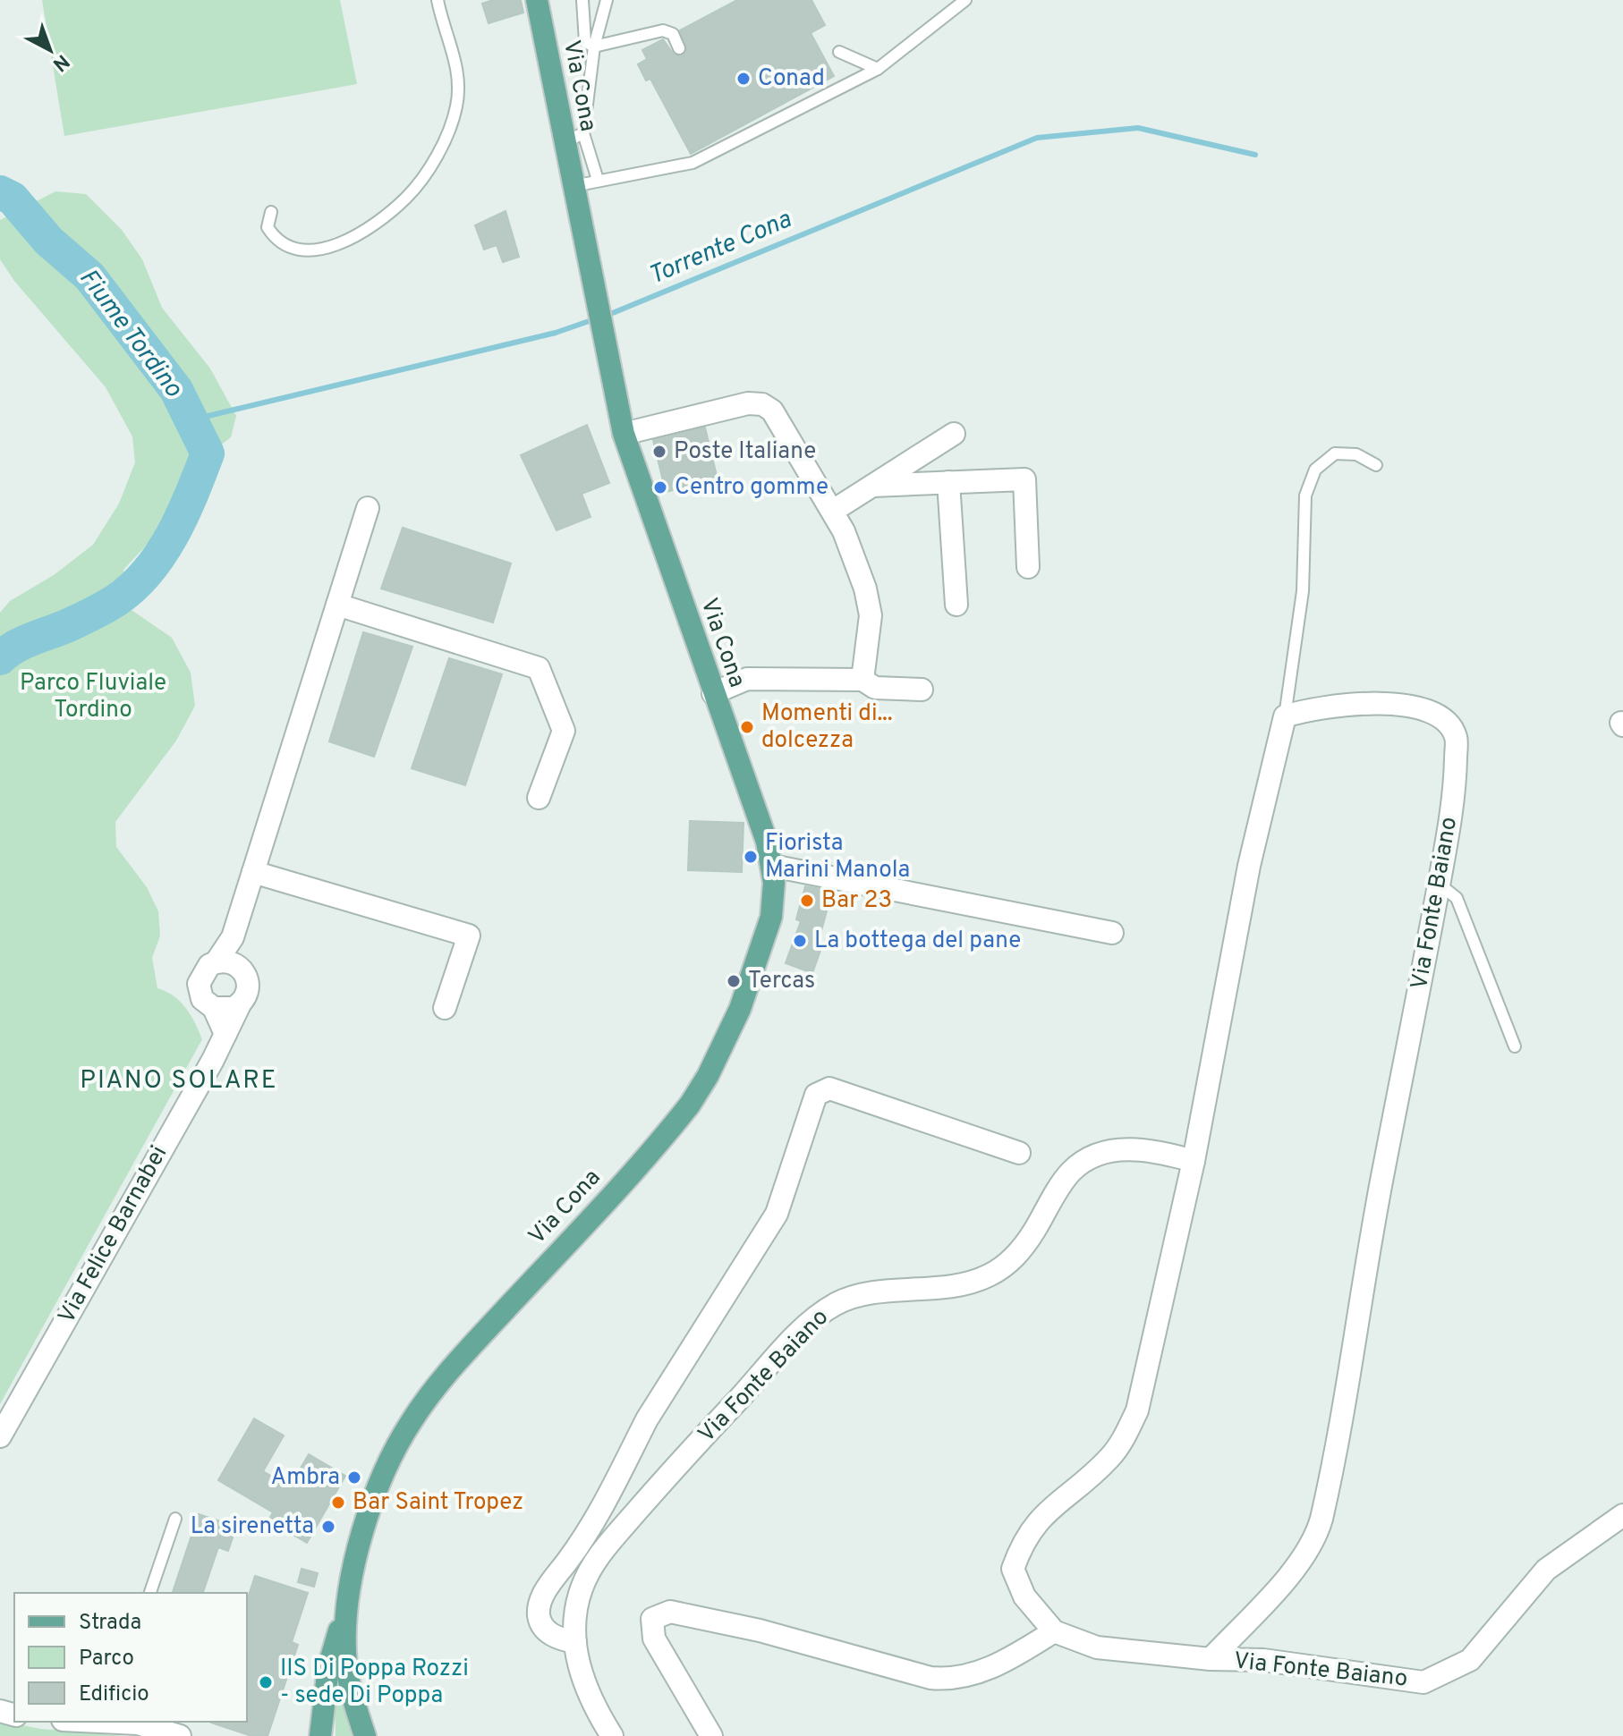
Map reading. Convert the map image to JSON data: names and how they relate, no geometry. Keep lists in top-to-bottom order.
{
  "streets": {
    "main road": ["Via Cona"],
    "street": ["Via Fonte Baiano", "Via Felice Barnabei"]
  },
  "districts": ["PIANO SOLARE"],
  "water": ["Torrente Cona", "Fiume Tordino"],
  "parks": ["Parco Fluviale Tordino"],
  "places": [
    "Conad",
    "Poste Italiane",
    "Centro gomme",
    "Momenti di... dolcezza",
    "Fiorista Marini Manola",
    "Bar 23",
    "La bottega del pane",
    "Tercas",
    "Ambra",
    "Bar Saint Tropez",
    "La sirenetta",
    "IIS Di Poppa Rozzi - sede Di Poppa"
  ],
  "legend": ["Strada", "Parco", "Edificio"],
  "north": "bottom right"
}
